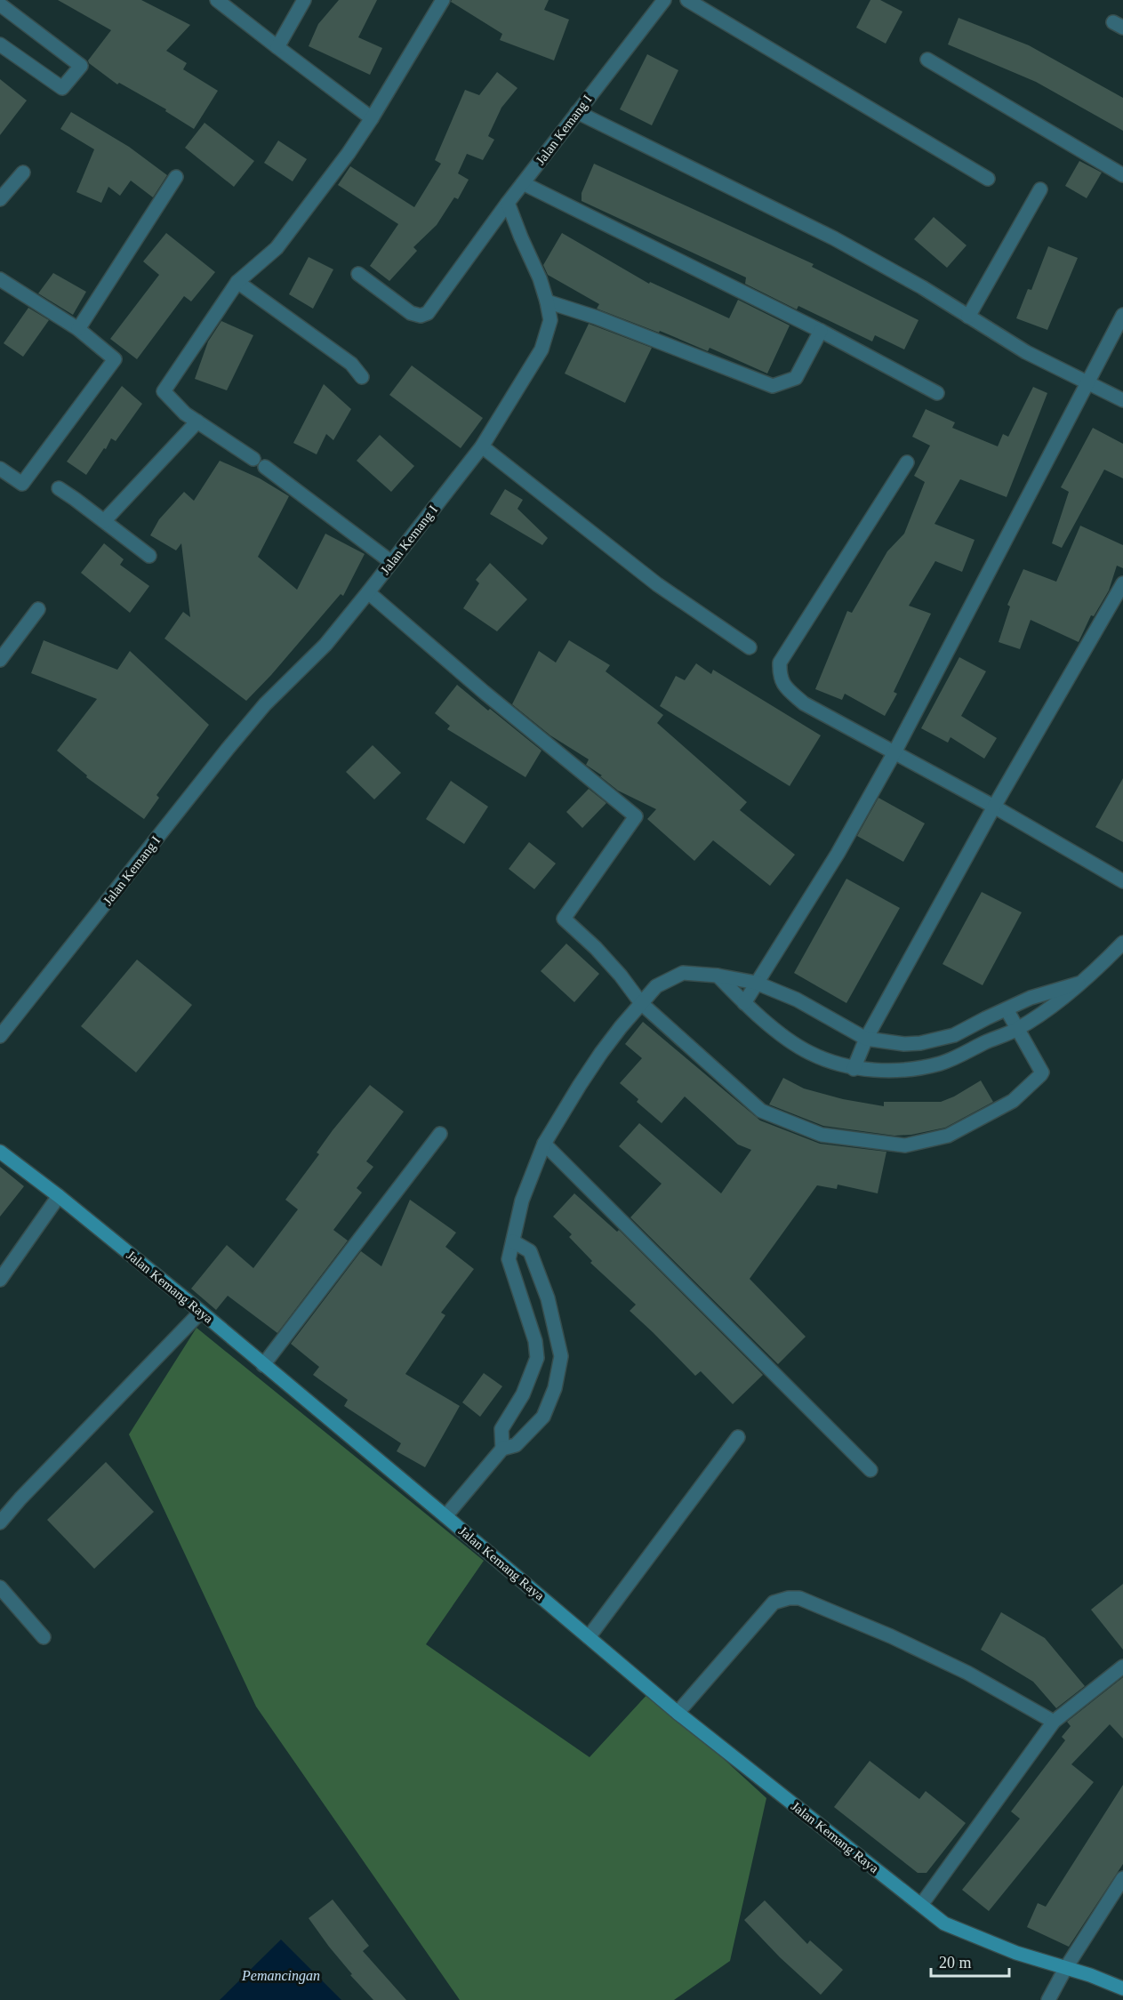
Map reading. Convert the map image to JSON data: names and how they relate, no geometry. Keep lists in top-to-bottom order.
{
  "streets": {
    "street": ["Jalan Kemang I", "Jalan Kemang Raya"]
  },
  "water": ["Pemancingan"],
  "scale_bar": "20 m"
}
